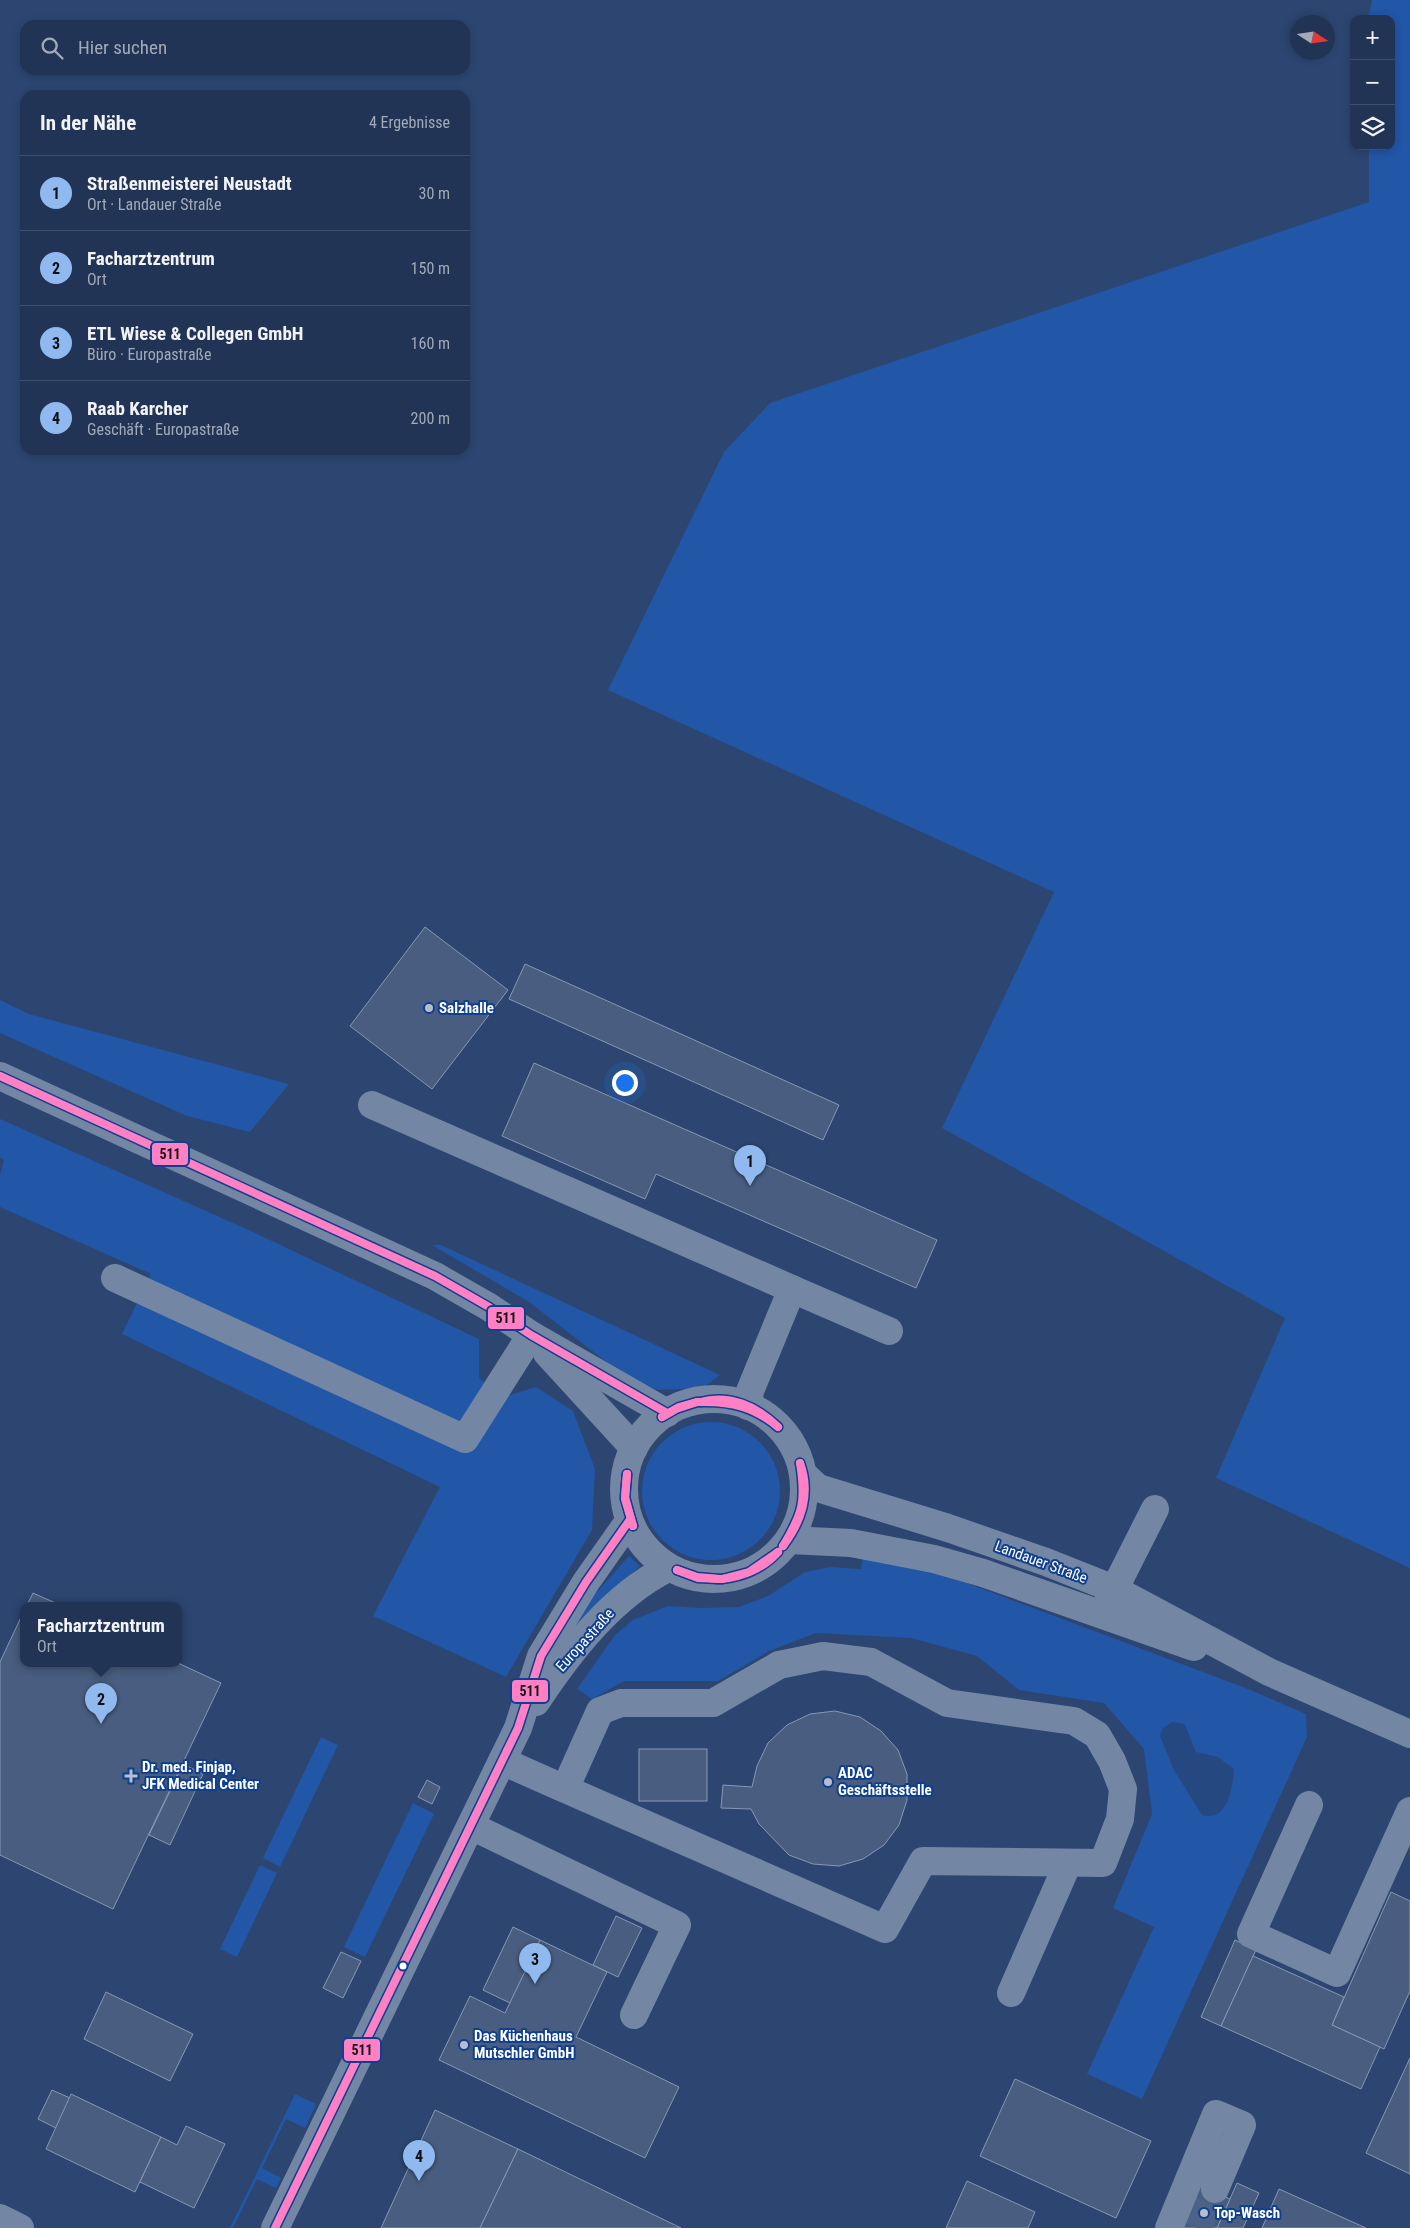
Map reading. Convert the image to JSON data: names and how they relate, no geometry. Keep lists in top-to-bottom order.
{
  "streets": {
    "main road": ["Landauer Straße"],
    "street": ["Europastraße"]
  },
  "places": {
    "other": [
      "Salzhalle",
      "ADAC Geschäftsstelle",
      "Das Küchenhaus Mutschler GmbH",
      "Top-Wasch"
    ],
    "health": ["Dr. med. Finjap, JFK Medical Center"]
  },
  "lines": ["transit line 511"],
  "north": "right",
  "page": {
    "map_buttons": ["+", "−"],
    "search": "Hier suchen",
    "heading": ["In der Nähe", "4 Ergebnisse"],
    "list": [
      {
        "mark": "1",
        "name": "Straßenmeisterei Neustadt",
        "note": "Ort · Landauer Straße",
        "value": "30 m"
      },
      {
        "mark": "2",
        "name": "Facharztzentrum",
        "note": "Ort",
        "value": "150 m"
      },
      {
        "mark": "3",
        "name": "ETL Wiese & Collegen GmbH",
        "note": "Büro · Europastraße",
        "value": "160 m"
      },
      {
        "mark": "4",
        "name": "Raab Karcher",
        "note": "Geschäft · Europastraße",
        "value": "200 m"
      }
    ],
    "pins": [
      "1",
      "2",
      "3",
      "4"
    ],
    "popup": ["Facharztzentrum", "Ort"]
  }
}
